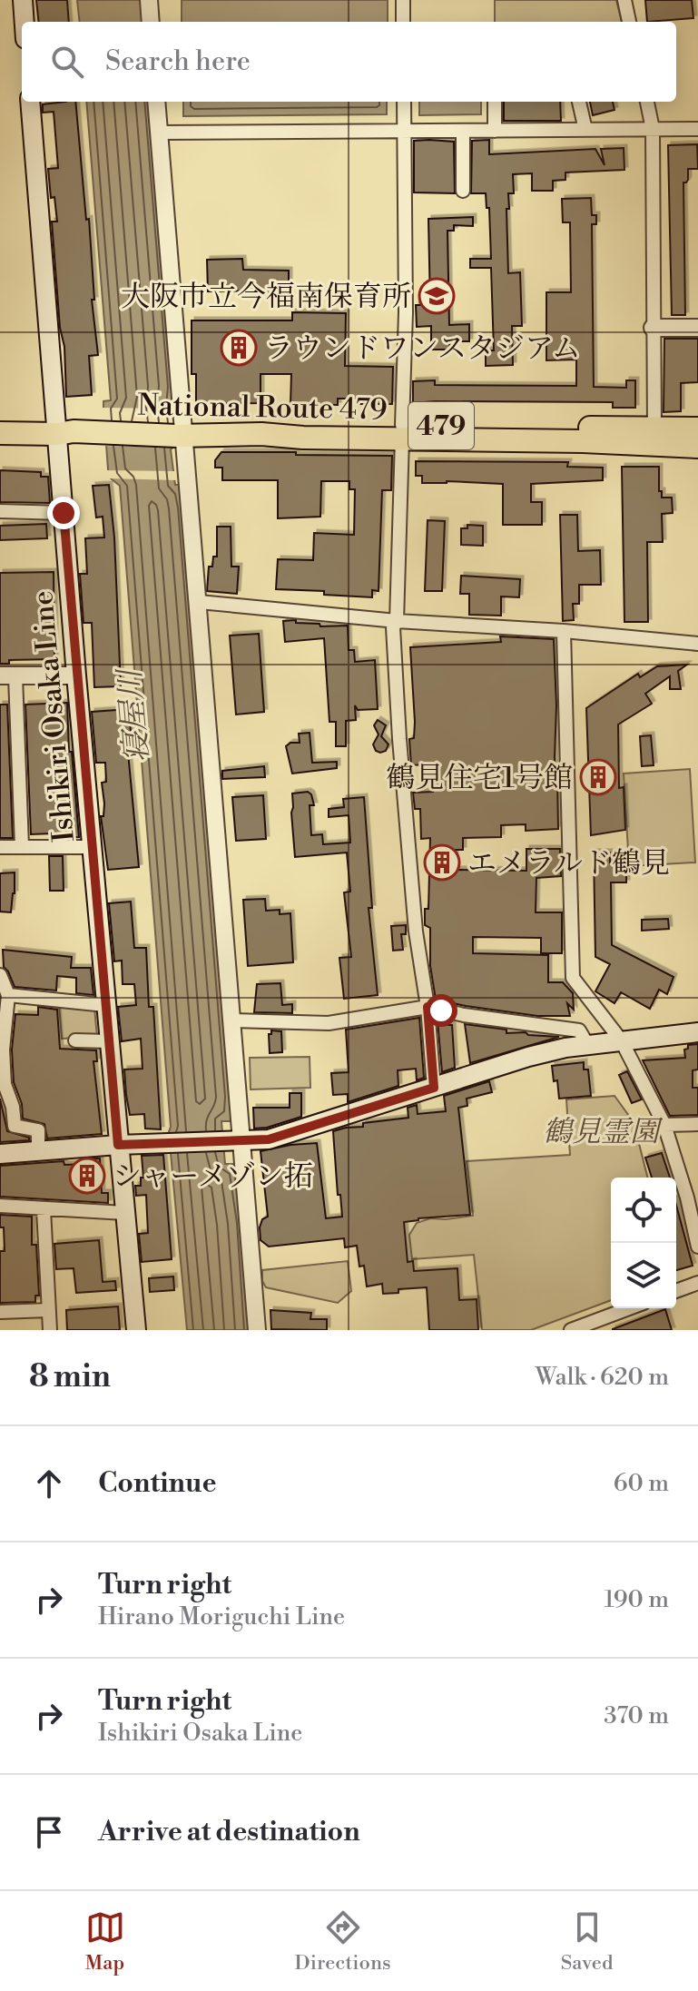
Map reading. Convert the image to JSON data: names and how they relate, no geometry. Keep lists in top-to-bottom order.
{
  "streets": {
    "highway": ["National Route 479", "479"],
    "main road": ["Ishikiri Osaka Line"]
  },
  "crossings": [
    ["National Route 479", "Ishikiri Osaka Line"]
  ],
  "water": ["寝屋川"],
  "parks": ["鶴見霊園"],
  "places": {
    "school or university": ["大阪市立今福南保育所"],
    "building": [
      "ラウンドワンスタジアム",
      "鶴見住宅1号館",
      "エメラルド鶴見",
      "シャーメゾン拓"
    ]
  },
  "page": {
    "search": "Search here",
    "heading": ["8 min", "Walk · 620 m"],
    "list": [
      ["Continue", "60 m"],
      ["Turn right", "Hirano Moriguchi Line", "190 m"],
      ["Turn right", "Ishikiri Osaka Line", "370 m"],
      "Arrive at destination"
    ],
    "nav": ["Map", "Directions", "Saved"]
  }
}
